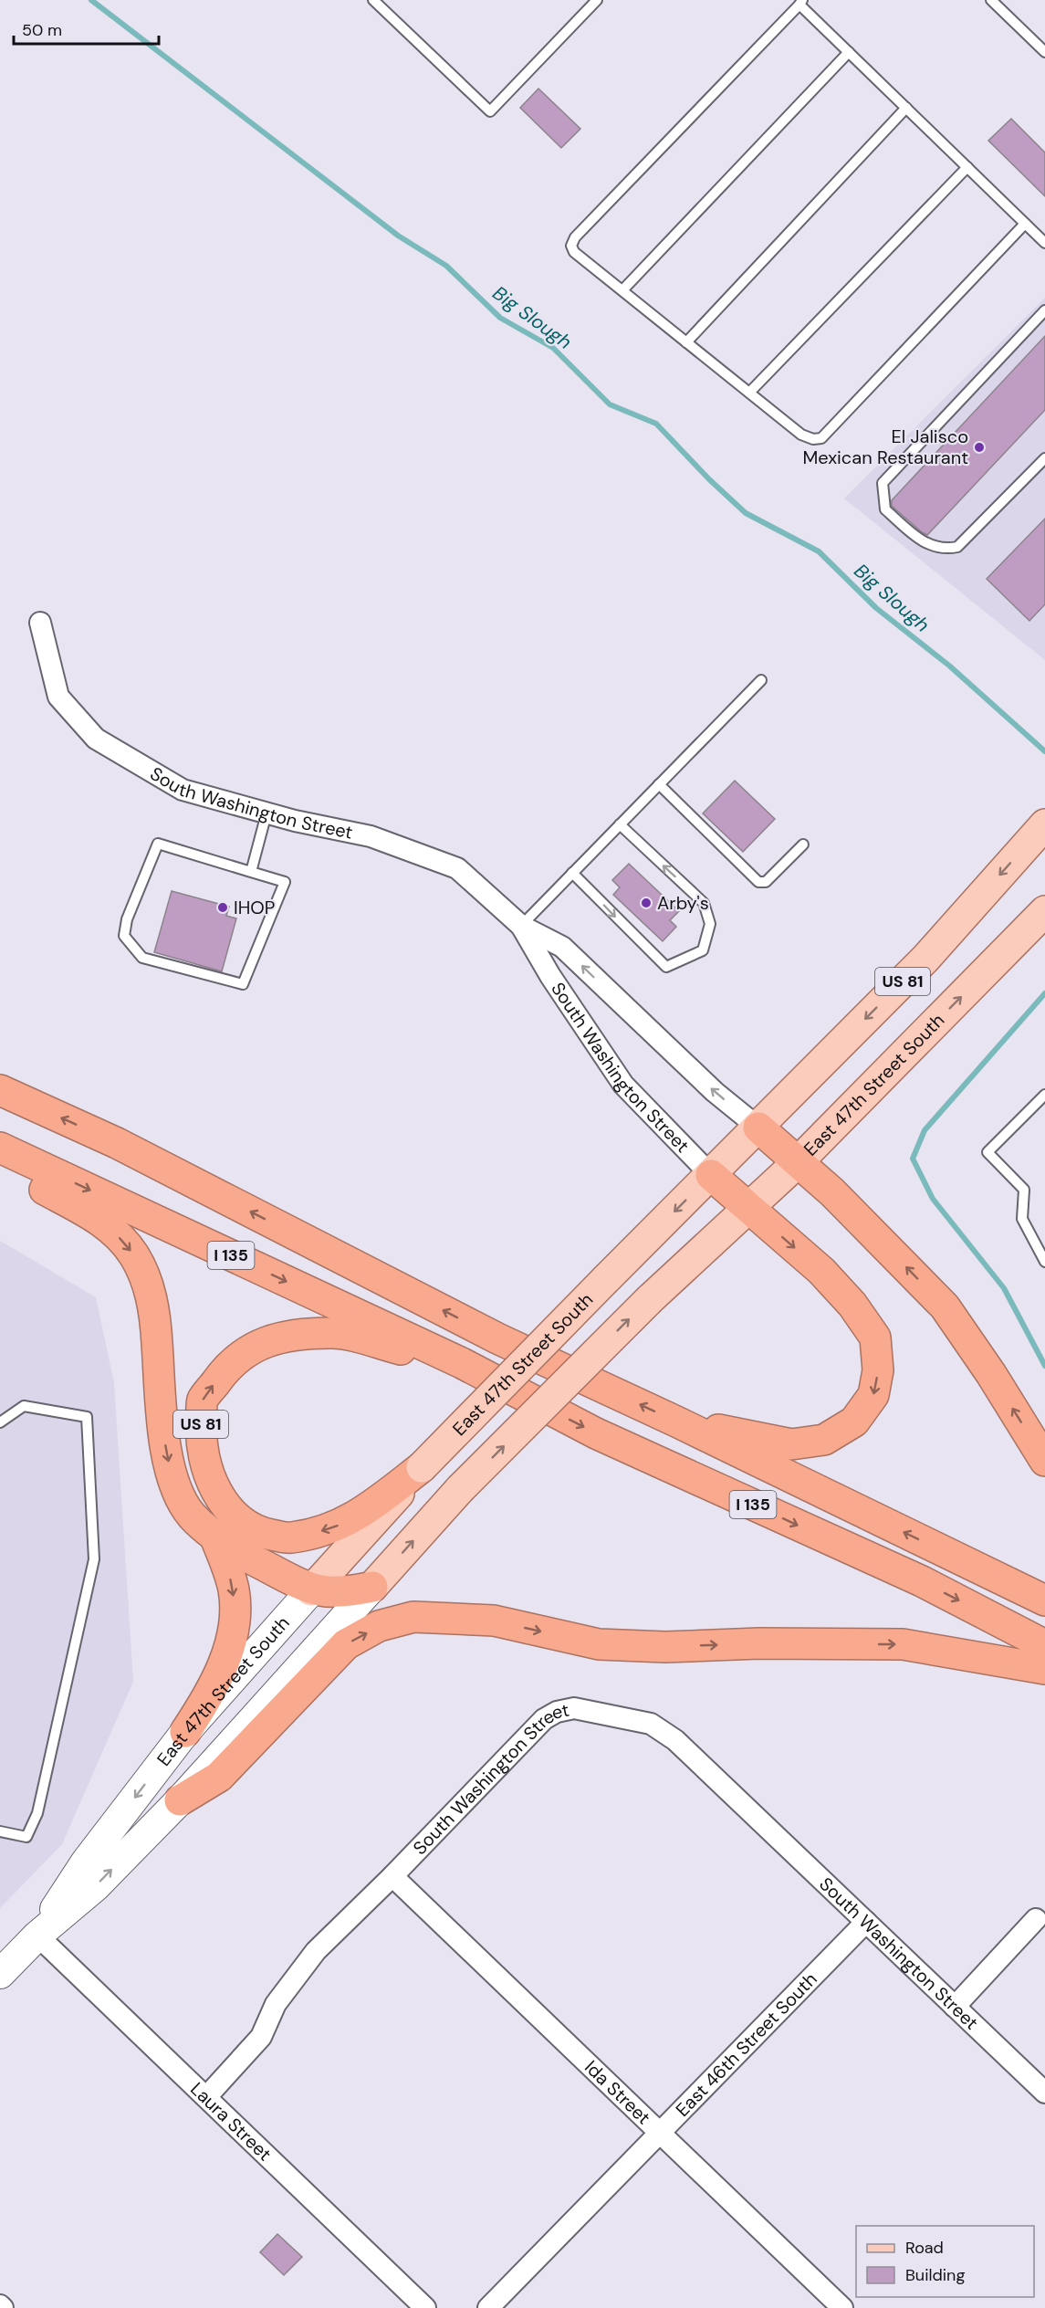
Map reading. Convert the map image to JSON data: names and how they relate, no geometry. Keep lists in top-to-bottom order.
{
  "streets": {
    "highway": ["US 81", "I 135"],
    "main road": ["East 47th Street South"],
    "street": [
      "South Washington Street",
      "East 46th Street South",
      "Ida Street",
      "Laura Street"
    ]
  },
  "crossings": [
    ["South Washington Street", "East 47th Street South"],
    ["South Washington Street", "East 46th Street South"],
    ["South Washington Street", "Ida Street"],
    ["South Washington Street", "Laura Street"],
    ["US 81", "East 47th Street South"],
    ["US 81", "I 135"],
    ["East 47th Street South", "Laura Street"],
    ["East 46th Street South", "Ida Street"]
  ],
  "water": ["Big Slough"],
  "places": ["El Jalisco Mexican Restaurant", "Arby's", "IHOP"],
  "legend": ["Road", "Building"],
  "scale_bar": "50 m"
}
